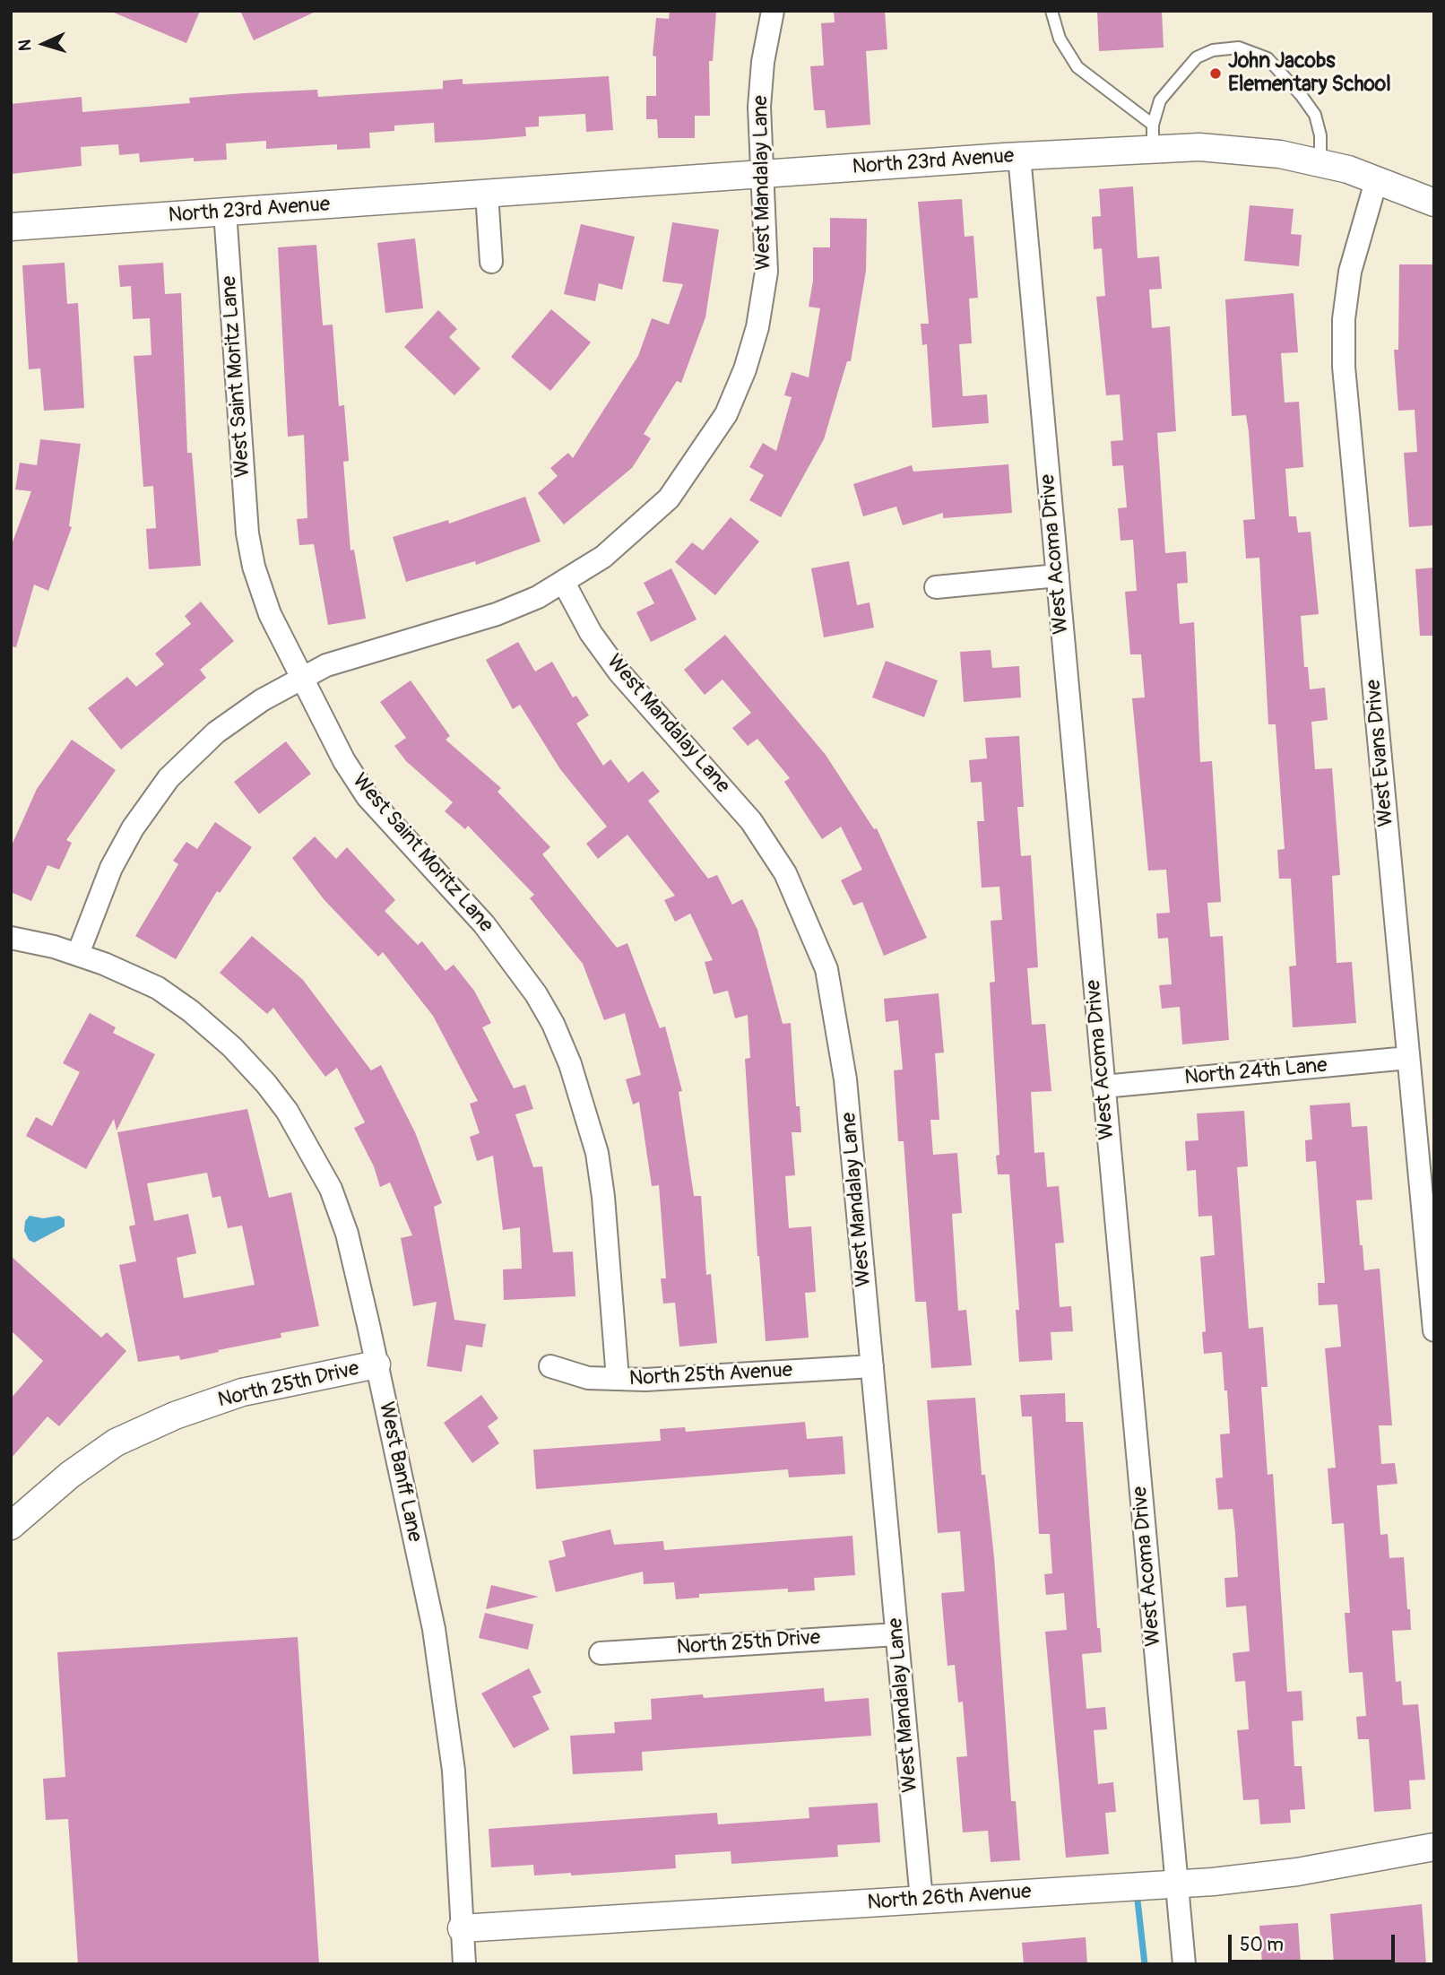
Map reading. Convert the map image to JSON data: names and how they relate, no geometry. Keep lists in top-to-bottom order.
{
  "streets": {
    "street": [
      "North 23rd Avenue",
      "West Mandalay Lane",
      "West Saint Moritz Lane",
      "West Acoma Drive",
      "West Evans Drive",
      "North 24th Lane",
      "North 25th Avenue",
      "North 25th Drive",
      "West Banff Lane",
      "North 26th Avenue"
    ]
  },
  "crossings": [
    ["North 23rd Avenue", "West Mandalay Lane"],
    ["North 23rd Avenue", "West Saint Moritz Lane"],
    ["North 23rd Avenue", "West Acoma Drive"],
    ["North 23rd Avenue", "West Evans Drive"],
    ["West Mandalay Lane", "West Saint Moritz Lane"],
    ["West Mandalay Lane", "North 25th Avenue"],
    ["West Mandalay Lane", "North 25th Drive"],
    ["West Mandalay Lane", "West Banff Lane"],
    ["West Mandalay Lane", "North 26th Avenue"],
    ["West Saint Moritz Lane", "North 25th Avenue"],
    ["West Acoma Drive", "North 24th Lane"],
    ["West Acoma Drive", "North 26th Avenue"],
    ["West Evans Drive", "North 24th Lane"],
    ["North 25th Drive", "West Banff Lane"],
    ["West Banff Lane", "North 26th Avenue"]
  ],
  "places": ["John Jacobs Elementary School"],
  "scale_bar": "50 m",
  "north": "left"
}
